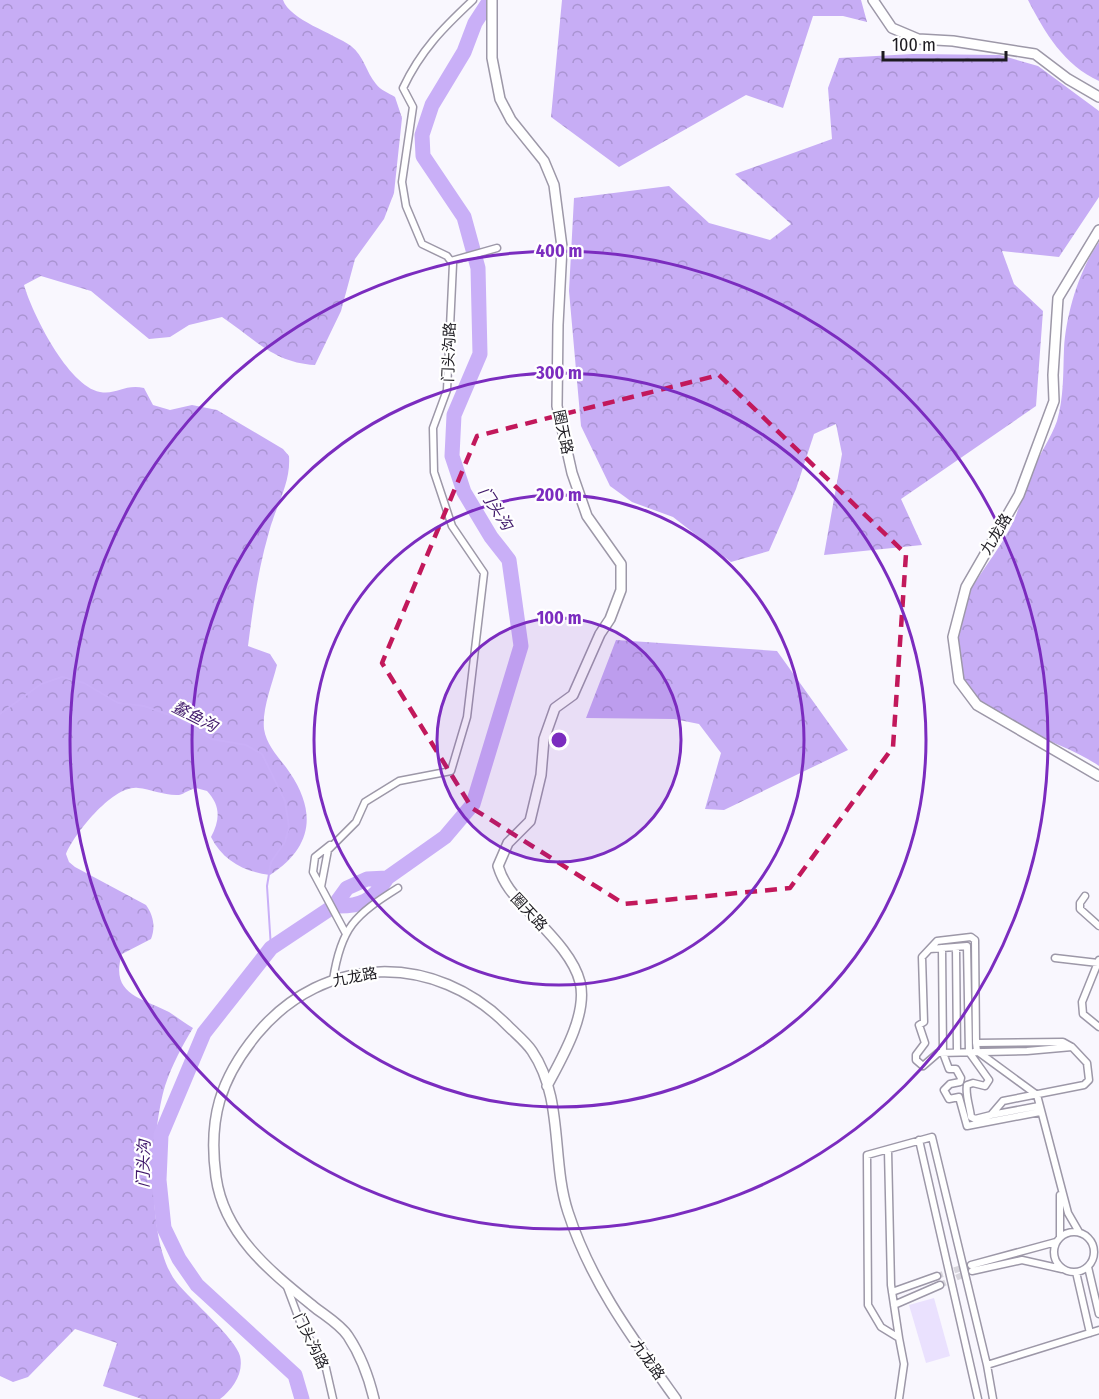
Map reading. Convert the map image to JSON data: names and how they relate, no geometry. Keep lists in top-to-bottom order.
{
  "streets": {
    "street": ["门头沟路", "圈天路", "九龙路"]
  },
  "crossings": [
    ["门头沟路", "九龙路"],
    ["圈天路", "九龙路"]
  ],
  "water": ["门头沟", "鳌鱼沟"],
  "scale_bar": "100 m",
  "rings": [
    "400 m",
    "300 m",
    "200 m",
    "100 m"
  ]
}
